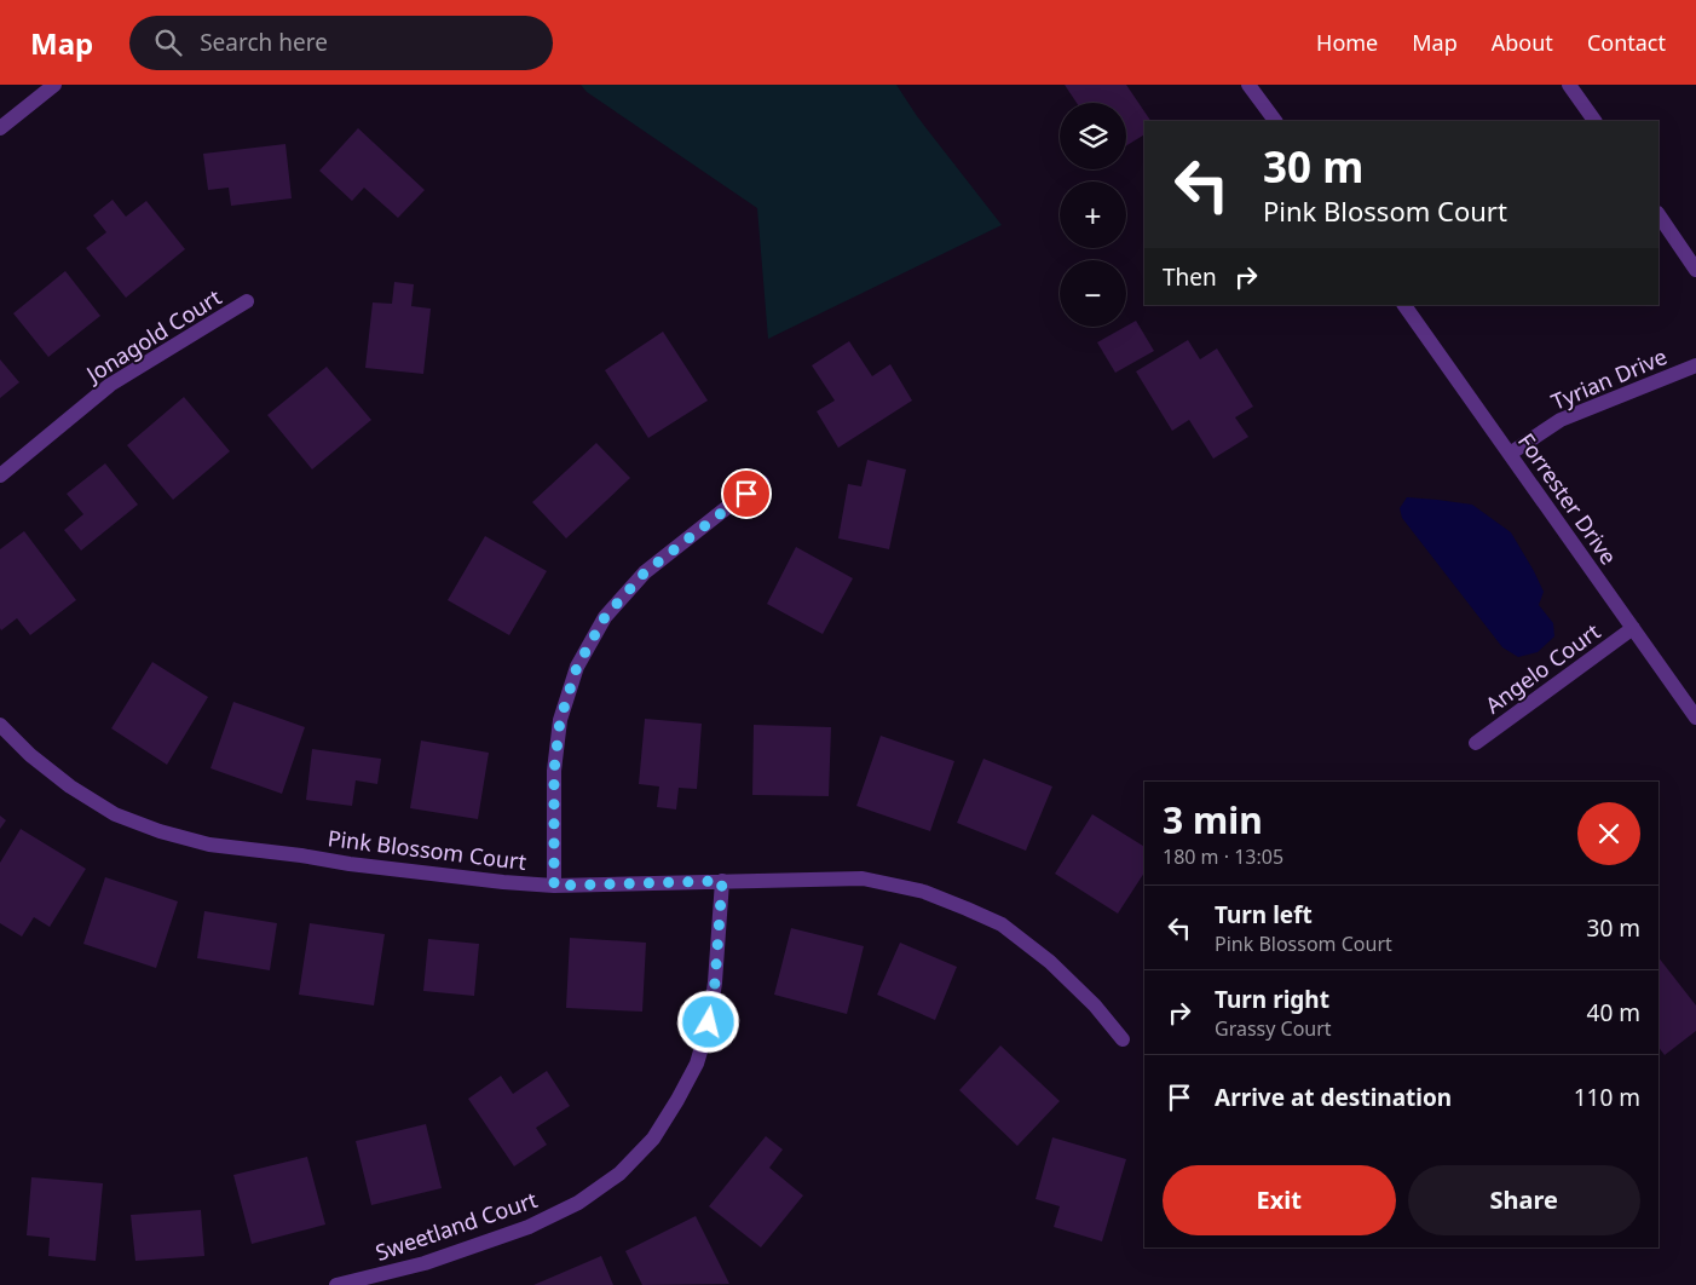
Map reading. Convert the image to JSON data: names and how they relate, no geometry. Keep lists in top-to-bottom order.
{
  "streets": {
    "street": [
      "Jonagold Court",
      "Tyrian Drive",
      "Forrester Drive",
      "Angelo Court",
      "Pink Blossom Court",
      "Sweetland Court"
    ]
  },
  "crossings": [
    ["Tyrian Drive", "Forrester Drive"],
    ["Forrester Drive", "Angelo Court"],
    ["Pink Blossom Court", "Sweetland Court"]
  ],
  "page": {
    "header": "Map",
    "search": "Search here",
    "nav": [
      "Home",
      "Map",
      "About",
      "Contact"
    ],
    "map_buttons": ["+", "−"],
    "turn": ["30 m", "Pink Blossom Court"],
    "then": "Then",
    "heading": ["3 min", "180 m · 13:05"],
    "list": [
      {
        "name": "Turn left",
        "note": "Pink Blossom Court",
        "value": "30 m"
      },
      {
        "name": "Turn right",
        "note": "Grassy Court",
        "value": "40 m"
      },
      {
        "name": "Arrive at destination",
        "value": "110 m"
      }
    ],
    "buttons": ["Exit", "Share"]
  }
}
